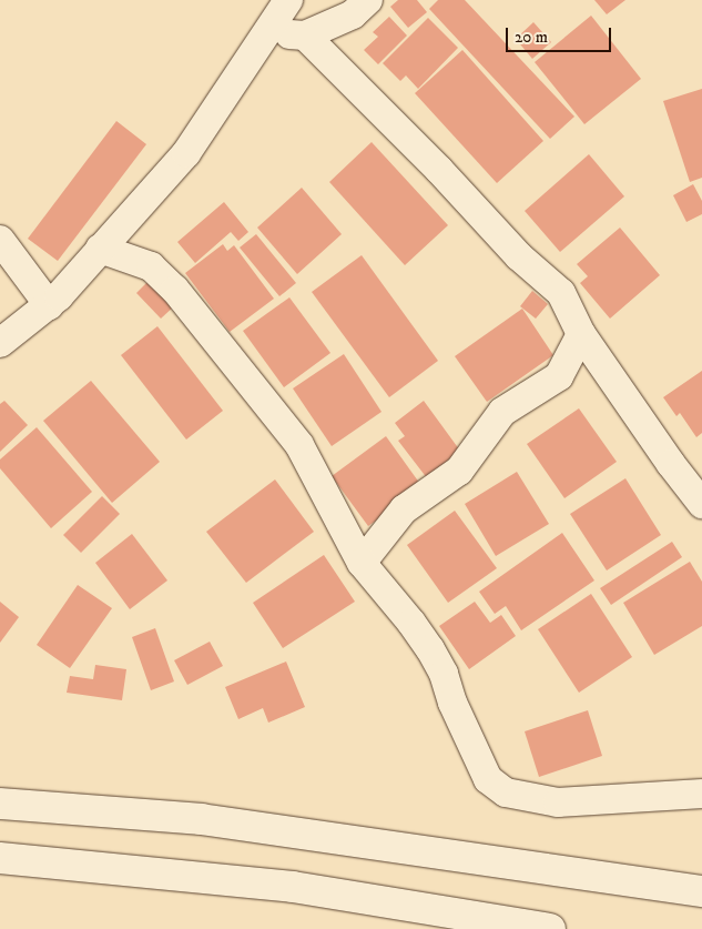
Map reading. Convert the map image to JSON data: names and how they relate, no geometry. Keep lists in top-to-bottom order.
{
  "scale_bar": "20 m"
}
